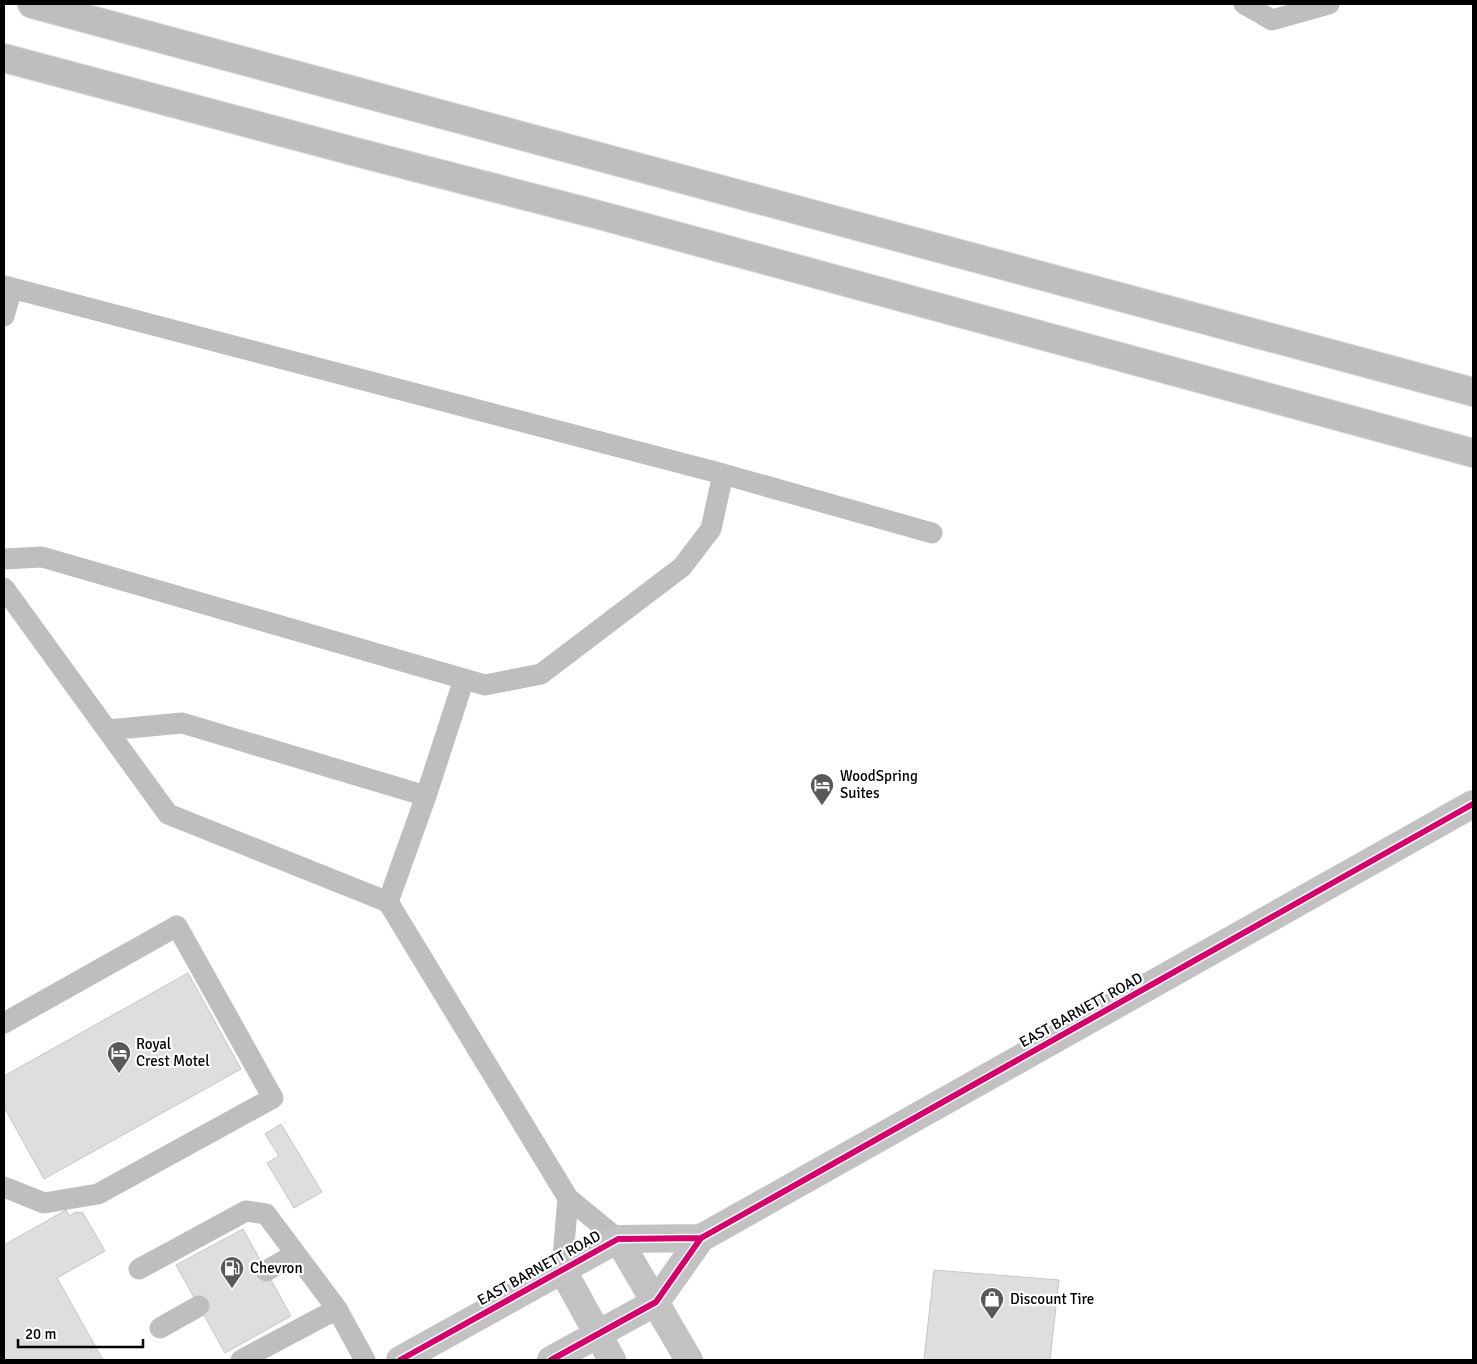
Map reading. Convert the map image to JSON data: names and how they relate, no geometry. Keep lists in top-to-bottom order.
{
  "streets": {
    "main road": ["EAST BARNETT ROAD"]
  },
  "places": {
    "hotel": ["WoodSpring Suites", "Royal Crest Motel"],
    "fuel station": ["Chevron"],
    "shop": ["Discount Tire"]
  },
  "scale_bar": "20 m"
}
